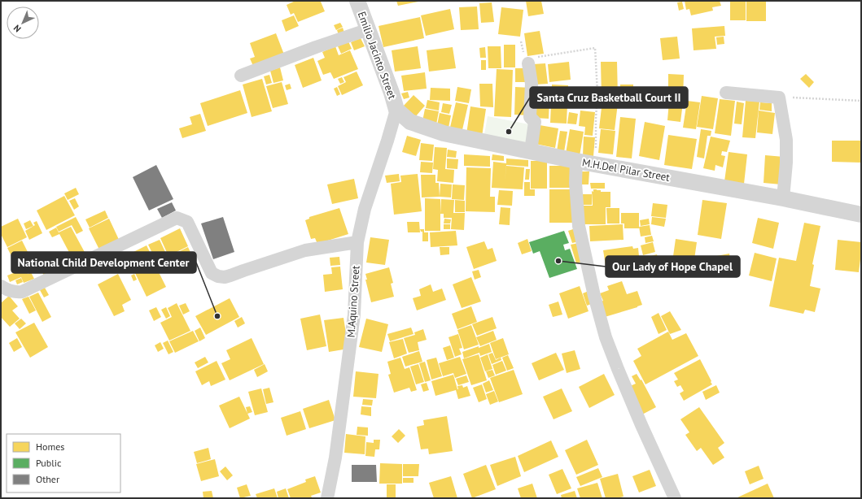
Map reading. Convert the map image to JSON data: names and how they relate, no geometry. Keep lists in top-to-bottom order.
{
  "streets": {
    "street": ["Emilio Jacinto Street", "M.H.Del Pilar Street", "M.Aquino Street"]
  },
  "crossings": [
    ["Emilio Jacinto Street", "M.H.Del Pilar Street"],
    ["Emilio Jacinto Street", "M.Aquino Street"],
    ["M.H.Del Pilar Street", "M.Aquino Street"]
  ],
  "places": ["Santa Cruz Basketball Court II", "Our Lady of Hope Chapel", "National Child Development Center"],
  "legend": ["Homes", "Public", "Other"],
  "north": "bottom left"
}
